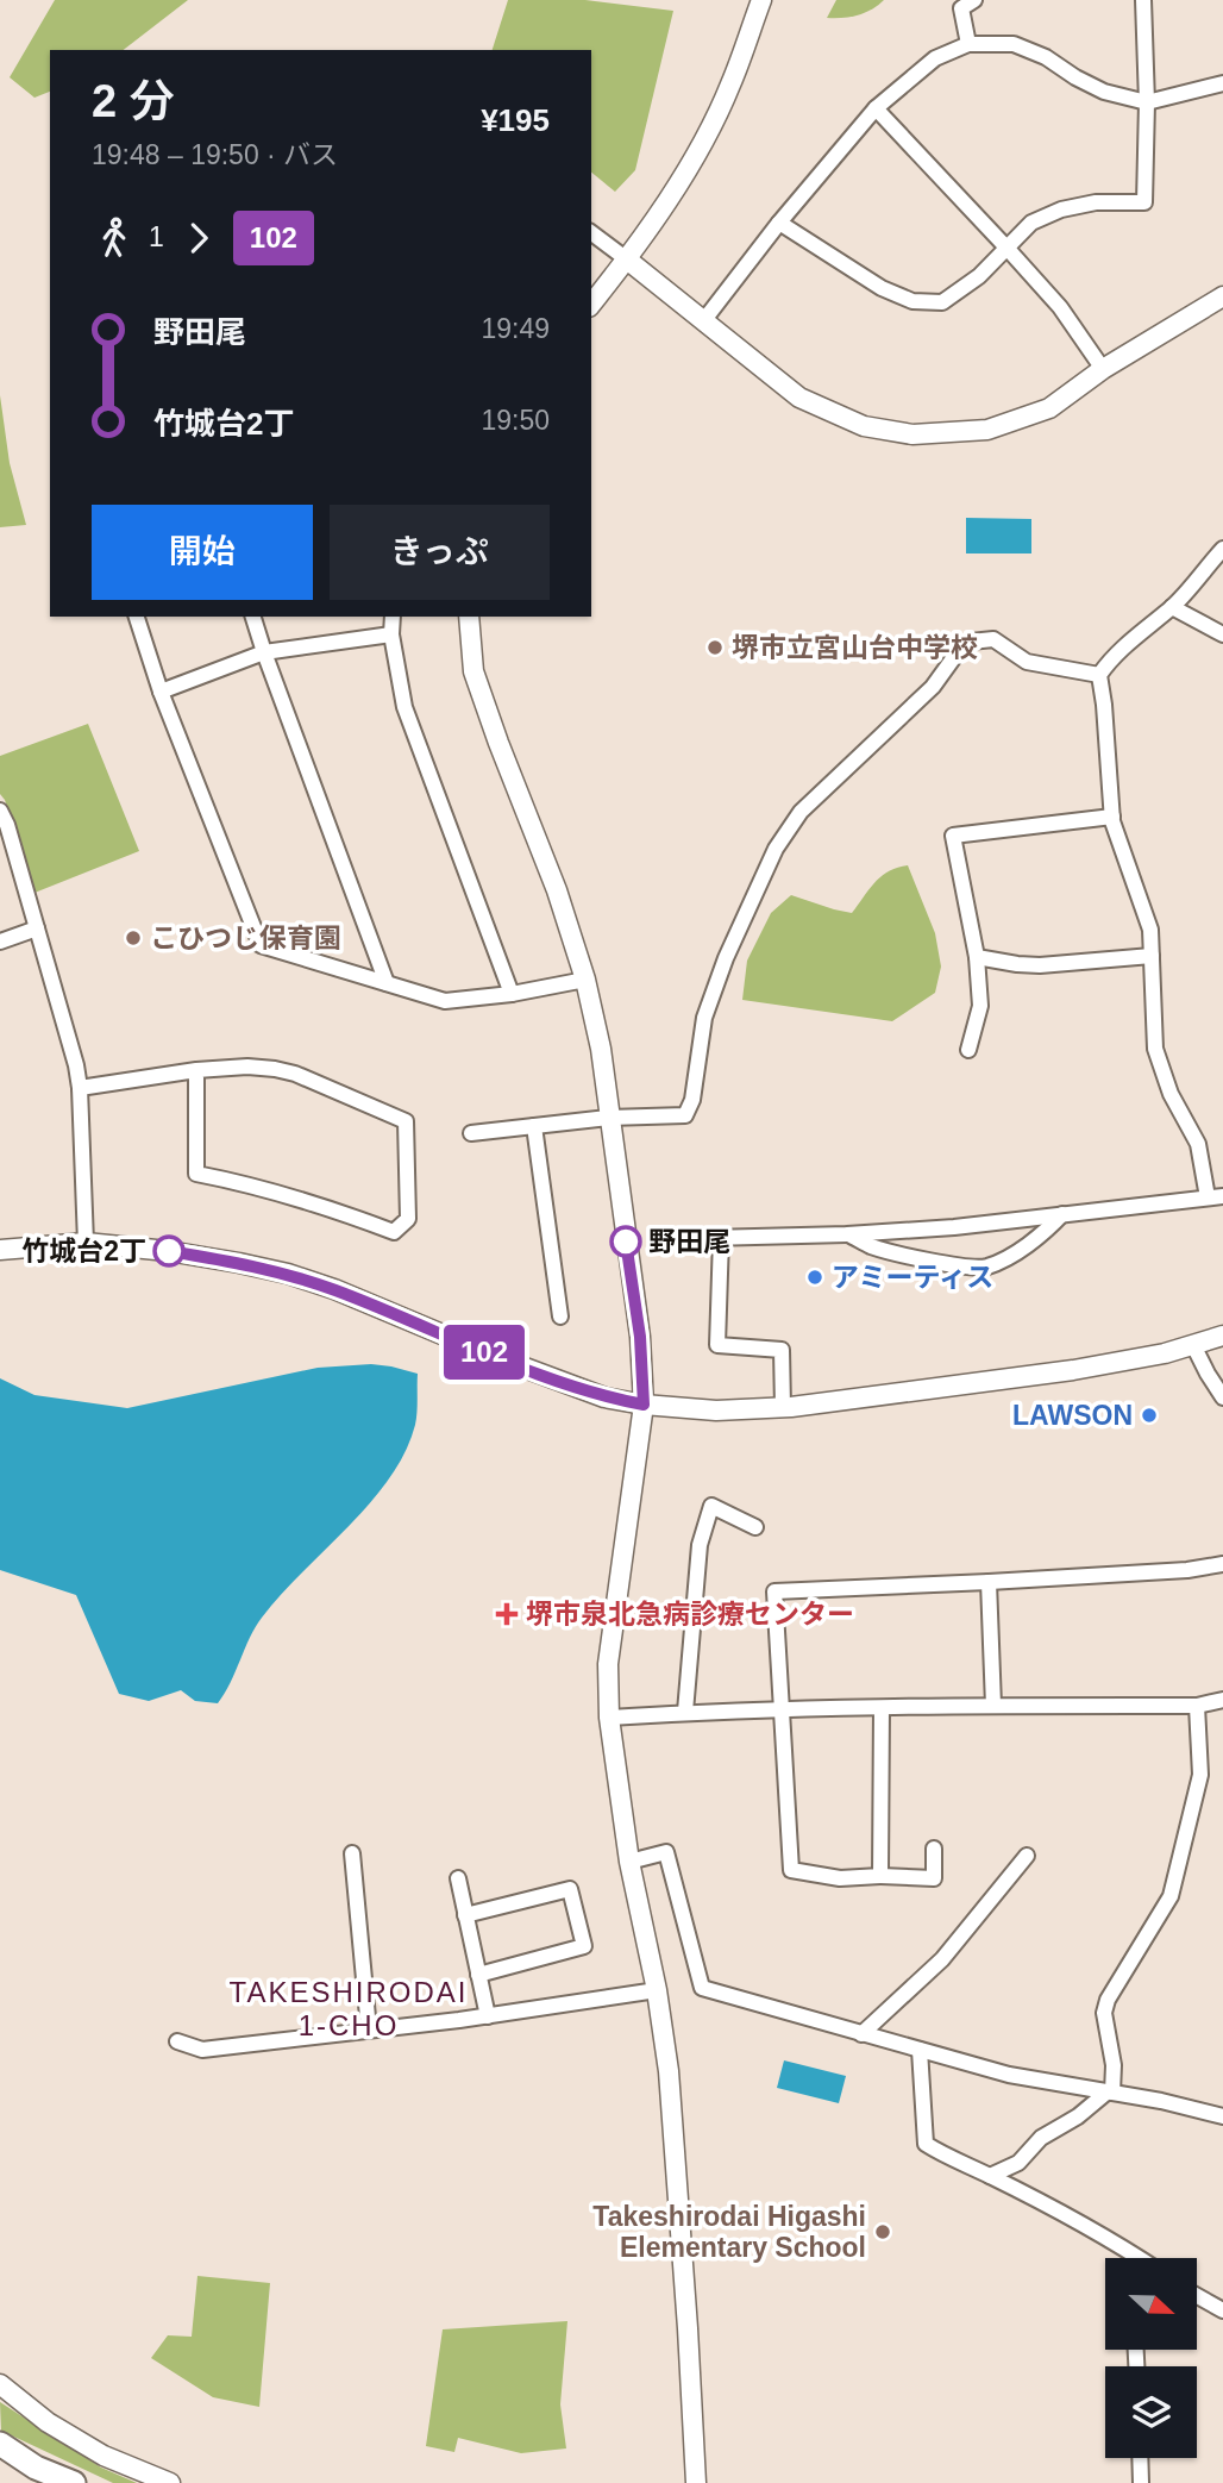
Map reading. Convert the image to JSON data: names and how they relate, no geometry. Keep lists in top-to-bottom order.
{
  "districts": ["TAKESHIRODAI 1-CHO"],
  "places": {
    "other": [
      "堺市立宮山台中学校",
      "こひつじ保育園",
      "野田尾",
      "竹城台2丁",
      "アミーティス",
      "LAWSON",
      "Takeshirodai Higashi Elementary School"
    ],
    "health": ["堺市泉北急病診療センター"]
  },
  "lines": ["bus line 102"],
  "north": "right",
  "page": {
    "on_map": "102",
    "heading": ["2 分", "19:48 – 19:50 · バス", "¥195"],
    "legs": ["1", "102"],
    "list": [
      {
        "name": "野田尾",
        "value": "19:49"
      },
      {
        "name": "竹城台2丁",
        "value": "19:50"
      }
    ],
    "buttons": ["開始", "きっぷ"]
  }
}
